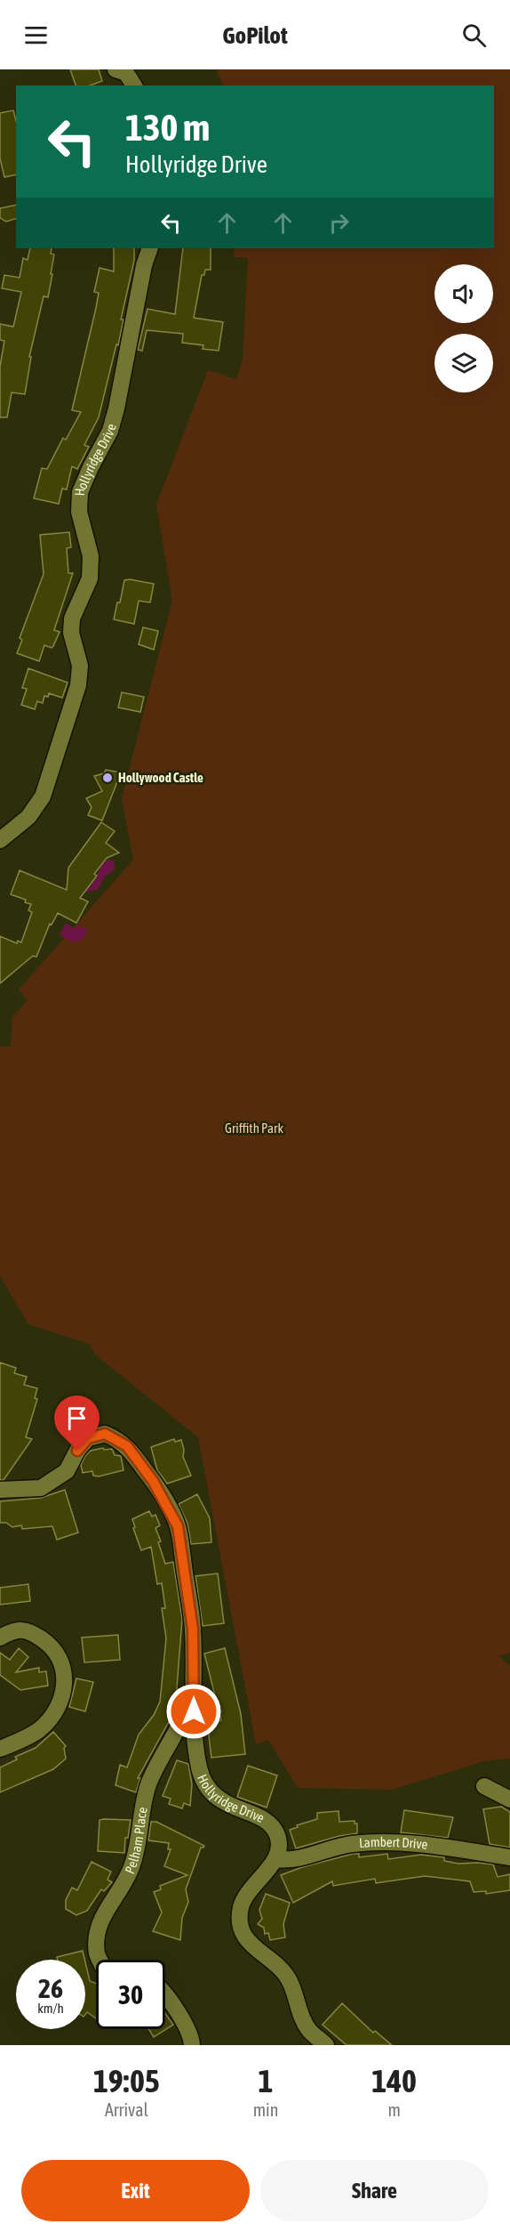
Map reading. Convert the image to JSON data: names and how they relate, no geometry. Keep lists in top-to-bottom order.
{
  "streets": {
    "street": ["Hollyridge Drive", "Pelham Place", "Lambert Drive"]
  },
  "crossings": [
    ["Hollyridge Drive", "Pelham Place"],
    ["Hollyridge Drive", "Lambert Drive"]
  ],
  "parks": ["Griffith Park"],
  "places": ["Hollywood Castle"],
  "page": {
    "header": "GoPilot",
    "turn": ["130 m", "Hollyridge Drive"],
    "speed": "26 km/h",
    "limit": "30",
    "eta": [
      "19:05",
      "Arrival",
      "1",
      "min",
      "140",
      "m"
    ],
    "buttons": ["Exit", "Share"]
  }
}
